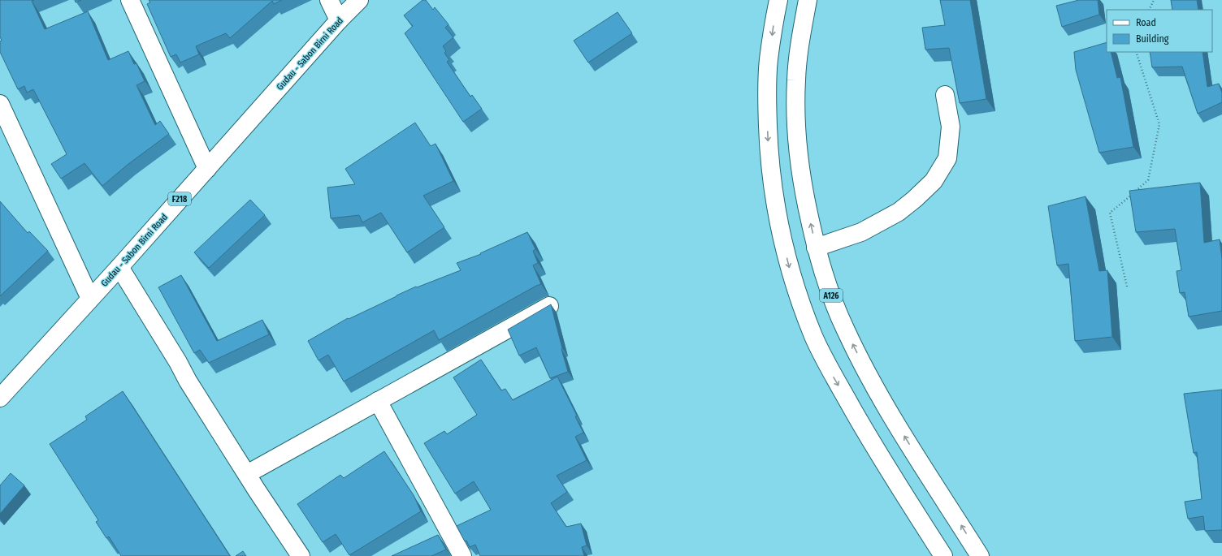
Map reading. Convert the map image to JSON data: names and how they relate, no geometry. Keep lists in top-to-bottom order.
{
  "streets": {
    "main road": ["Gudau - Sabon Birni Road", "F218", "A126"]
  },
  "legend": ["Road", "Building"]
}
